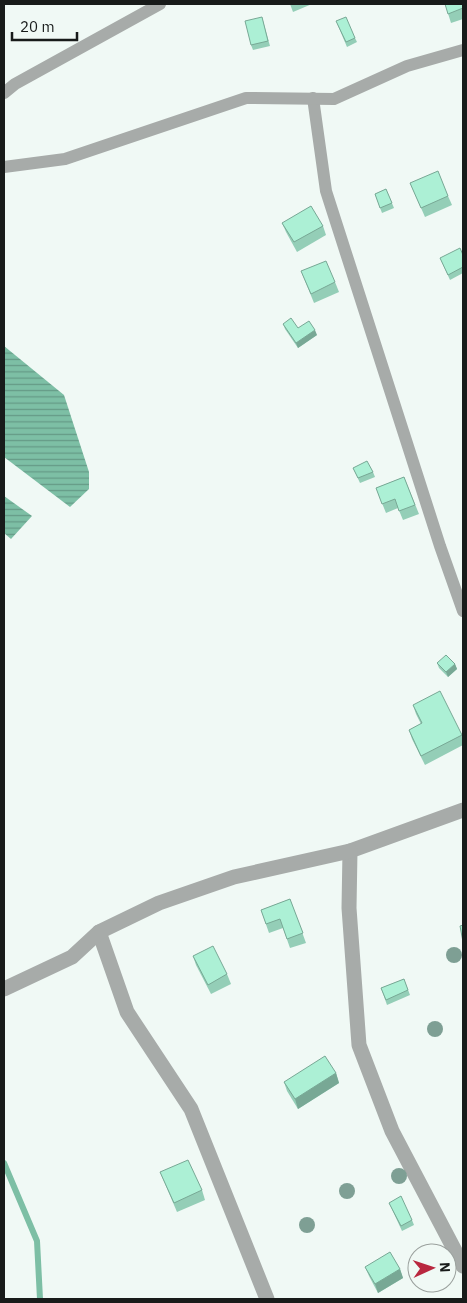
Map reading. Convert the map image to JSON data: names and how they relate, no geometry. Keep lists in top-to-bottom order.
{
  "scale_bar": "20 m",
  "north": "right"
}
